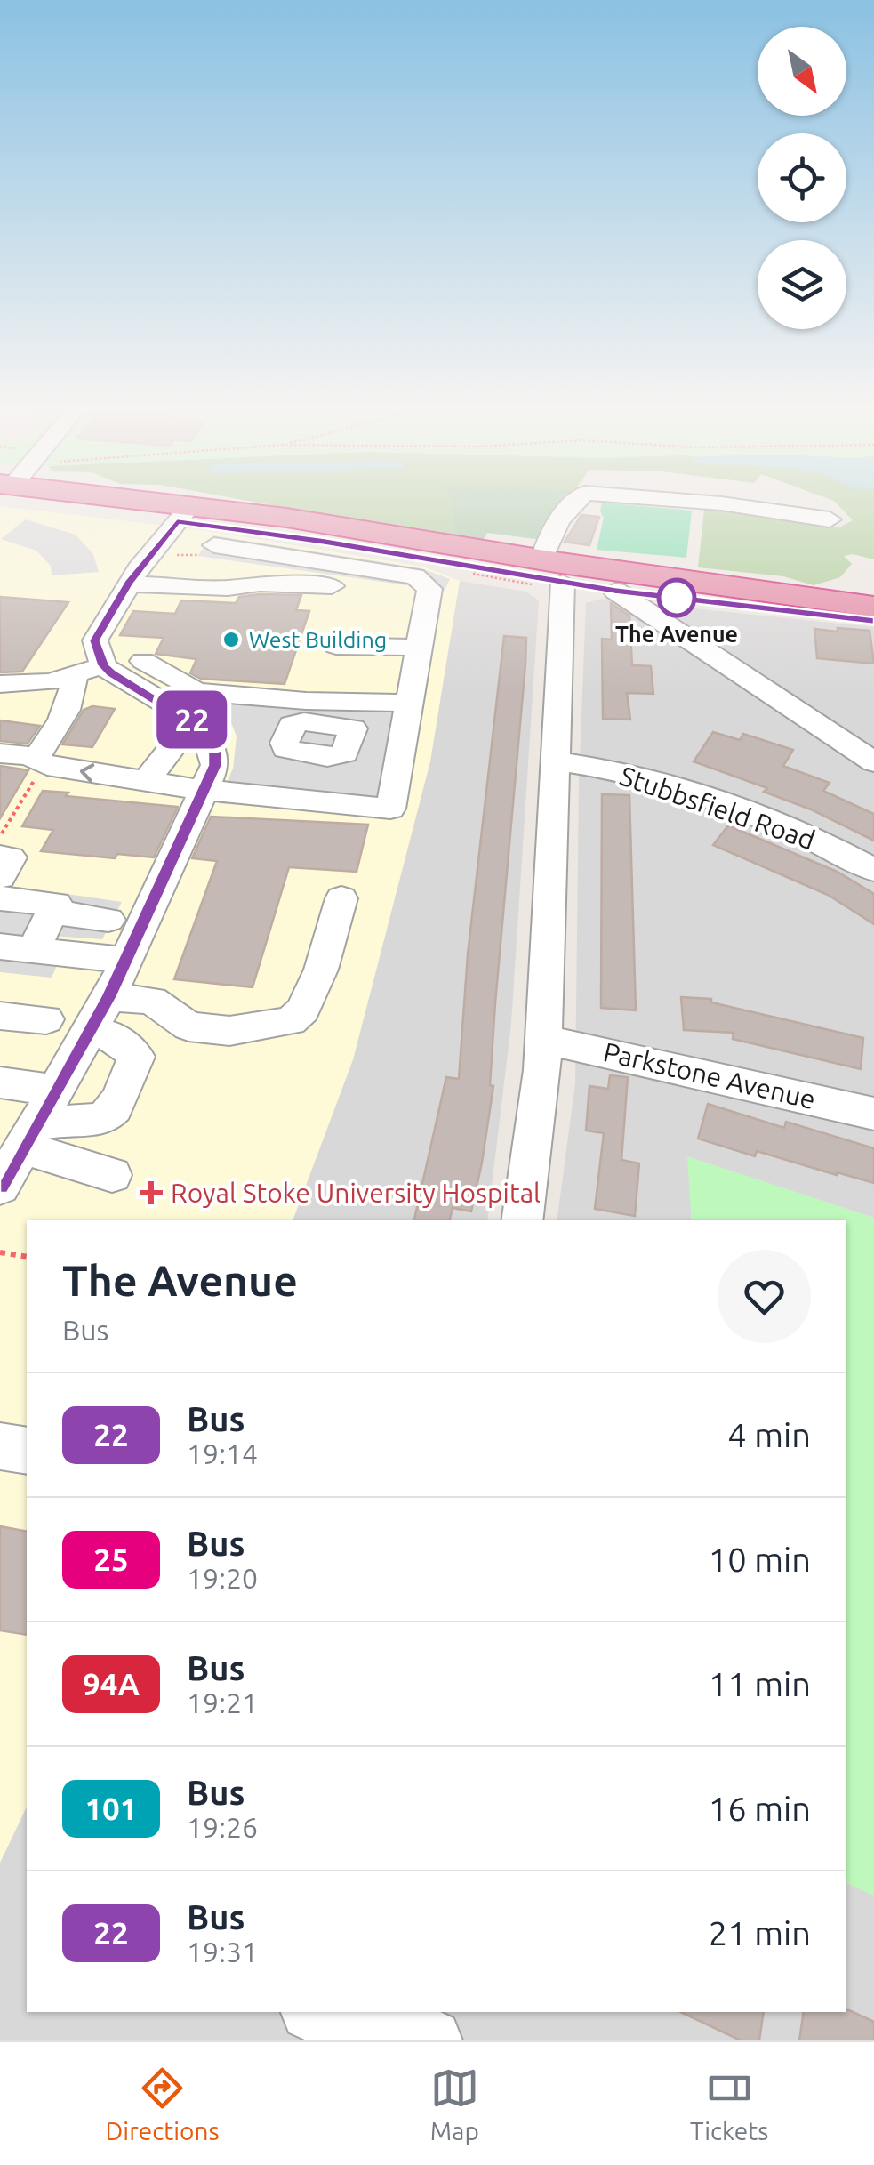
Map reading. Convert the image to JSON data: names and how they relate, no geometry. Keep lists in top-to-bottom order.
{
  "streets": {
    "street": ["Stubbsfield Road", "Parkstone Avenue"]
  },
  "places": {
    "other": ["The Avenue", "West Building"],
    "health": ["Royal Stoke University Hospital"]
  },
  "lines": ["bus line 22"],
  "north": "bottom right",
  "page": {
    "on_map": "22",
    "heading": ["The Avenue", "Bus"],
    "list": [
      {
        "mark": "22",
        "name": "Bus",
        "note": "19:14",
        "value": "4 min"
      },
      {
        "mark": "25",
        "name": "Bus",
        "note": "19:20",
        "value": "10 min"
      },
      {
        "mark": "94A",
        "name": "Bus",
        "note": "19:21",
        "value": "11 min"
      },
      {
        "mark": "101",
        "name": "Bus",
        "note": "19:26",
        "value": "16 min"
      },
      {
        "mark": "22",
        "name": "Bus",
        "note": "19:31",
        "value": "21 min"
      }
    ],
    "tabs": ["Directions", "Map", "Tickets"]
  }
}
